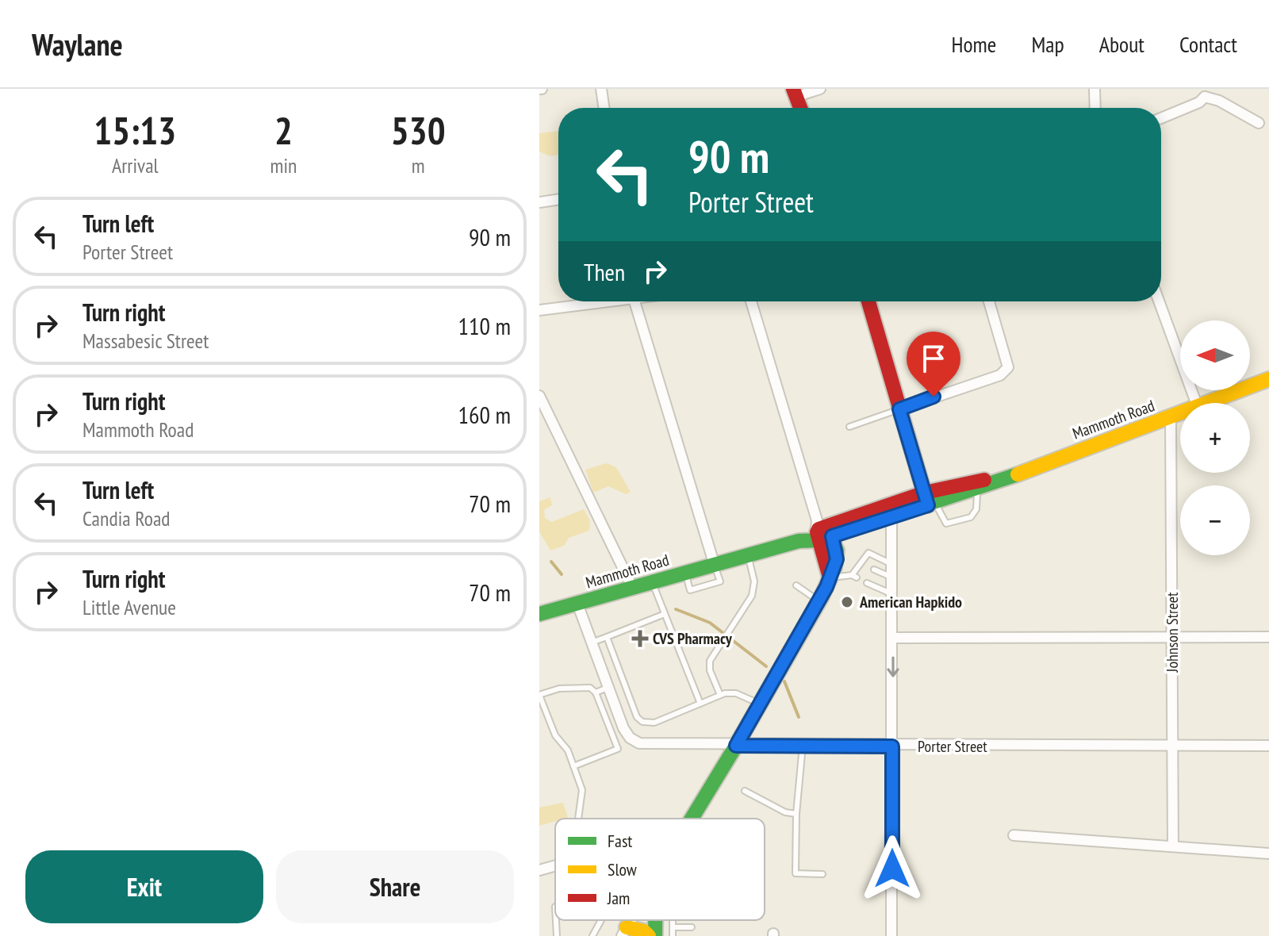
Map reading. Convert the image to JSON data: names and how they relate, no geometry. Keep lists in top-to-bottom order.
{
  "streets": {
    "main road": ["Mammoth Road"],
    "street": ["Johnson Street", "Porter Street"]
  },
  "crossings": [
    ["Mammoth Road", "Johnson Street"],
    ["Johnson Street", "Porter Street"]
  ],
  "places": {
    "other": ["American Hapkido"],
    "health": ["CVS Pharmacy"]
  },
  "legend": ["Fast", "Slow", "Jam"],
  "north": "left",
  "page": {
    "header": "Waylane",
    "nav": [
      "Home",
      "Map",
      "About",
      "Contact"
    ],
    "eta": [
      "15:13",
      "Arrival",
      "2",
      "min",
      "530",
      "m"
    ],
    "turn": ["90 m", "Porter Street"],
    "list": [
      {
        "name": "Turn left",
        "note": "Porter Street",
        "value": "90 m"
      },
      {
        "name": "Turn right",
        "note": "Massabesic Street",
        "value": "110 m"
      },
      {
        "name": "Turn right",
        "note": "Mammoth Road",
        "value": "160 m"
      },
      {
        "name": "Turn left",
        "note": "Candia Road",
        "value": "70 m"
      },
      {
        "name": "Turn right",
        "note": "Little Avenue",
        "value": "70 m"
      }
    ],
    "then": "Then",
    "map_buttons": ["+", "−"],
    "buttons": ["Exit", "Share"]
  }
}
